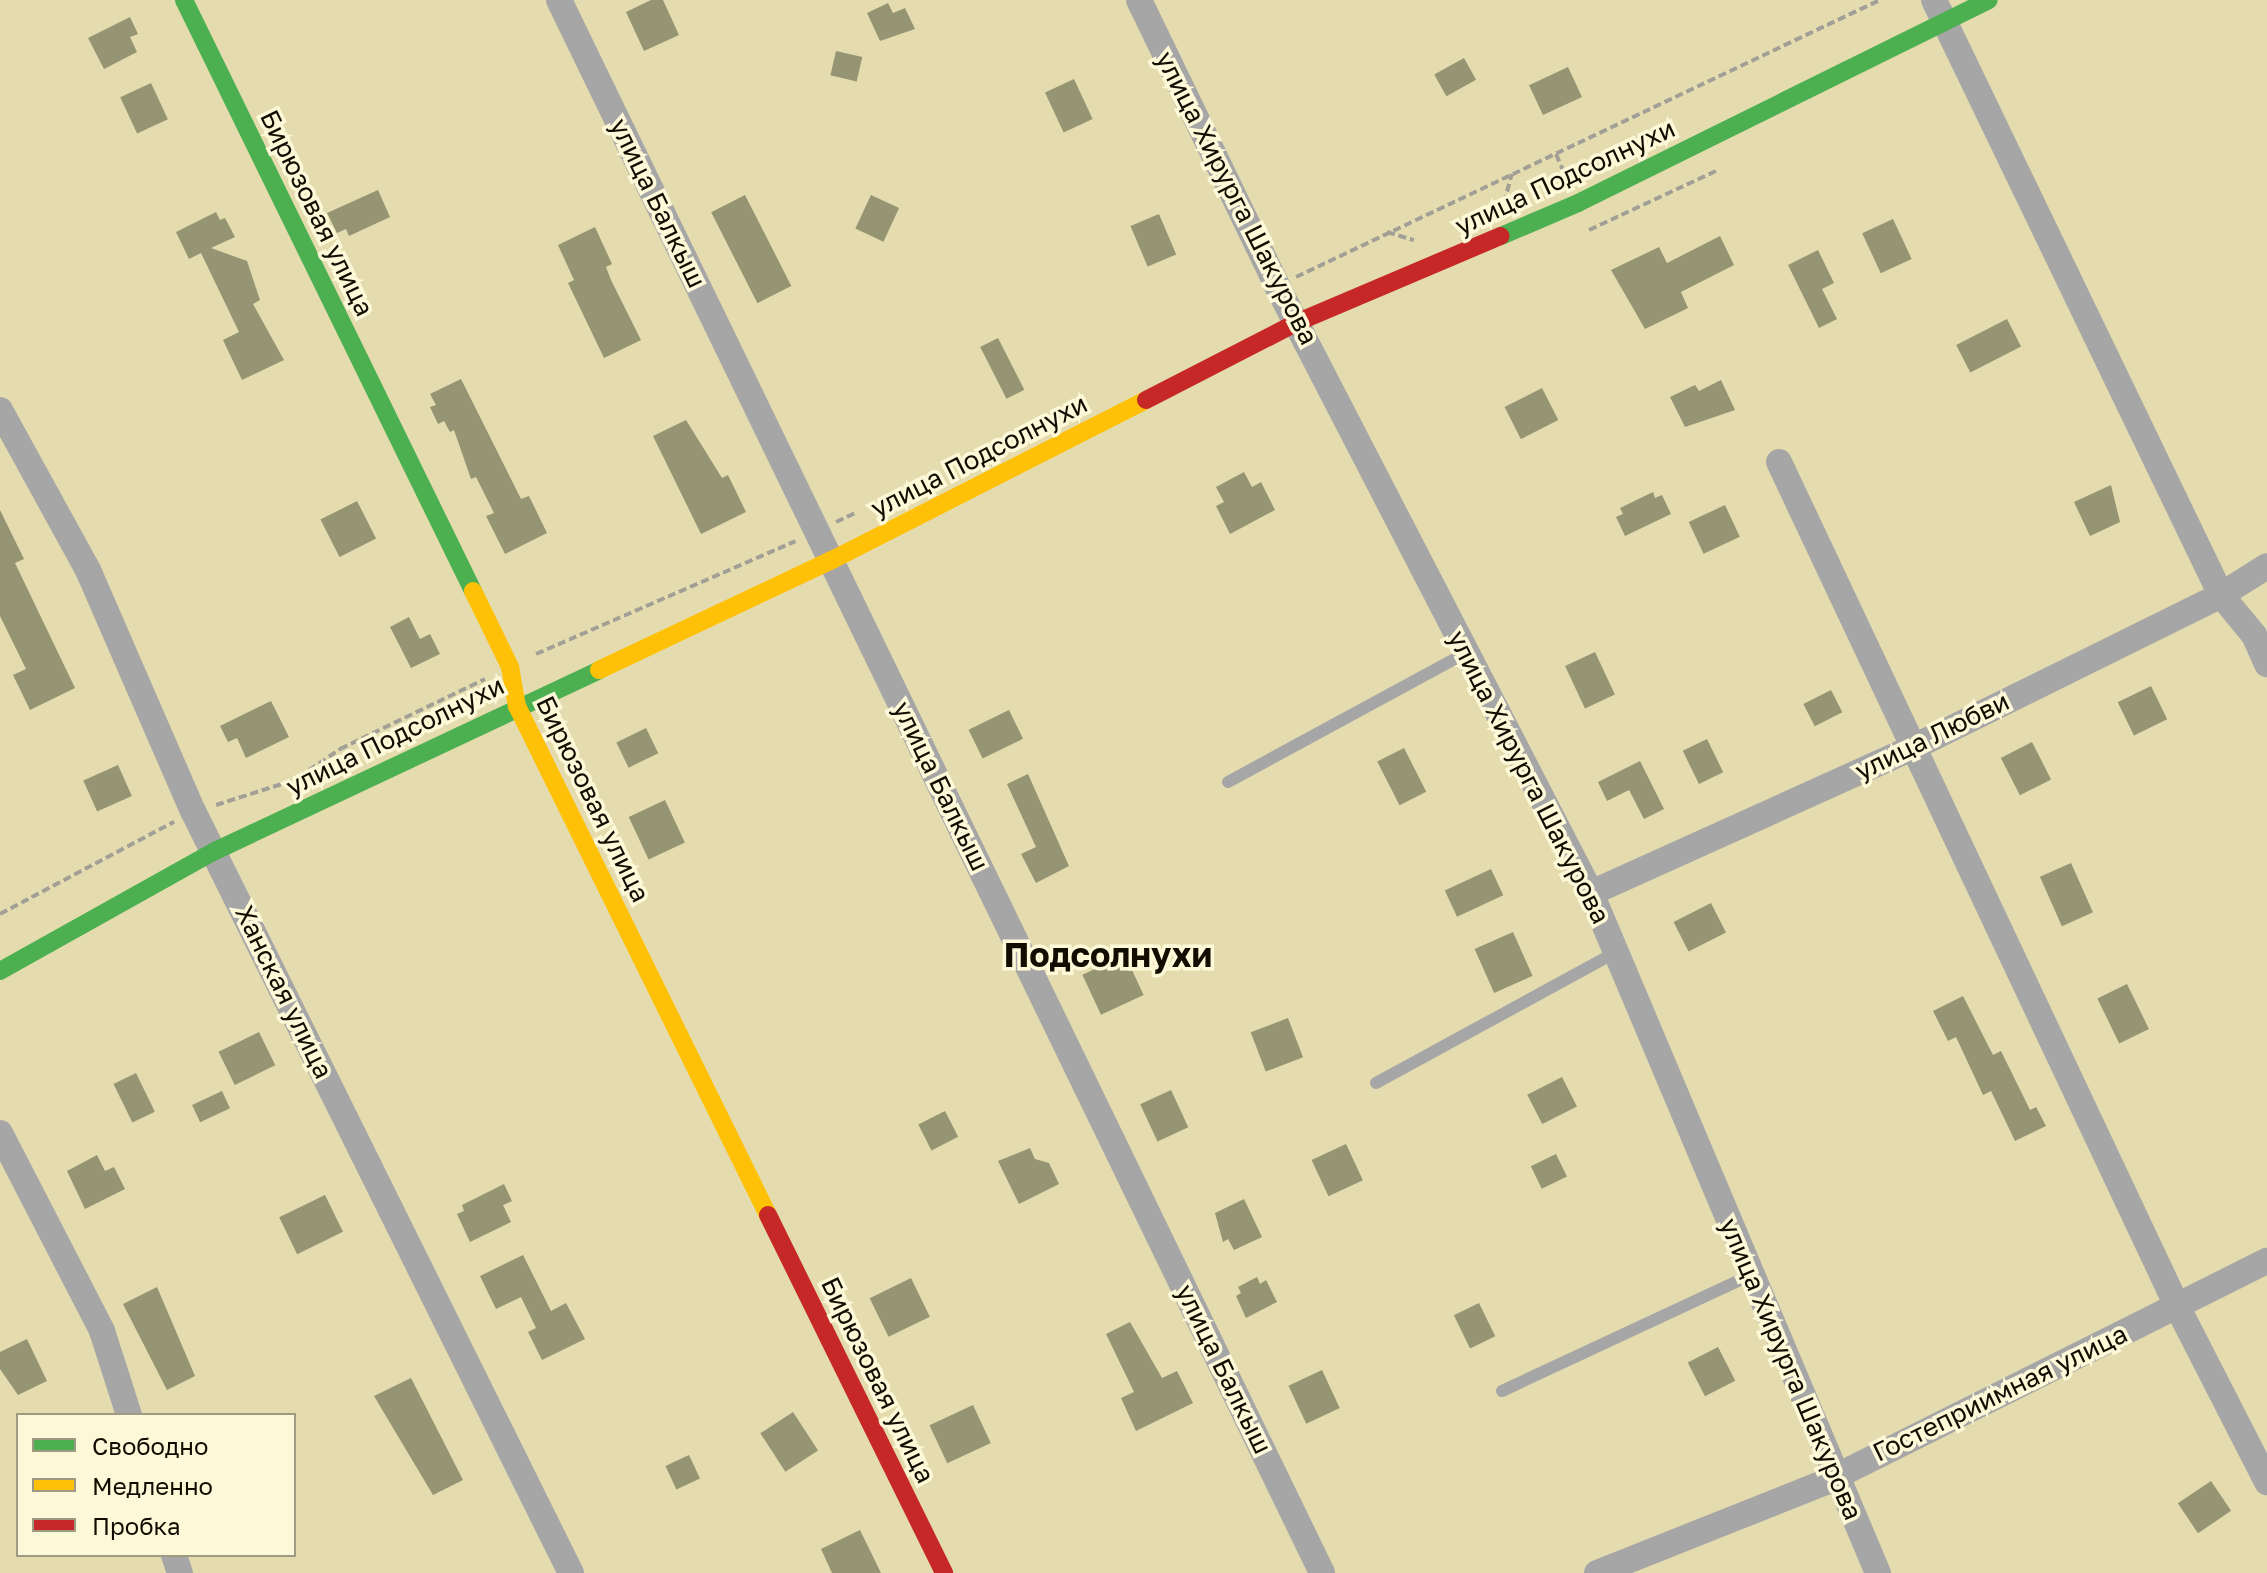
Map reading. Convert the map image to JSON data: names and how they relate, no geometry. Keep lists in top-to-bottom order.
{
  "streets": {
    "street": [
      "улица Подсолнухи",
      "улица Хирурга Шакурова",
      "улица Балкыш",
      "Бирюзовая улица",
      "улица Любви",
      "Ханская улица",
      "Гостеприимная улица"
    ]
  },
  "crossings": [
    ["улица Подсолнухи", "улица Хирурга Шакурова"],
    ["улица Подсолнухи", "улица Балкыш"],
    ["улица Подсолнухи", "Бирюзовая улица"],
    ["улица Подсолнухи", "Ханская улица"],
    ["улица Хирурга Шакурова", "улица Любви"],
    ["улица Хирурга Шакурова", "Гостеприимная улица"]
  ],
  "districts": ["Подсолнухи"],
  "legend": ["Свободно", "Медленно", "Пробка"]
}
